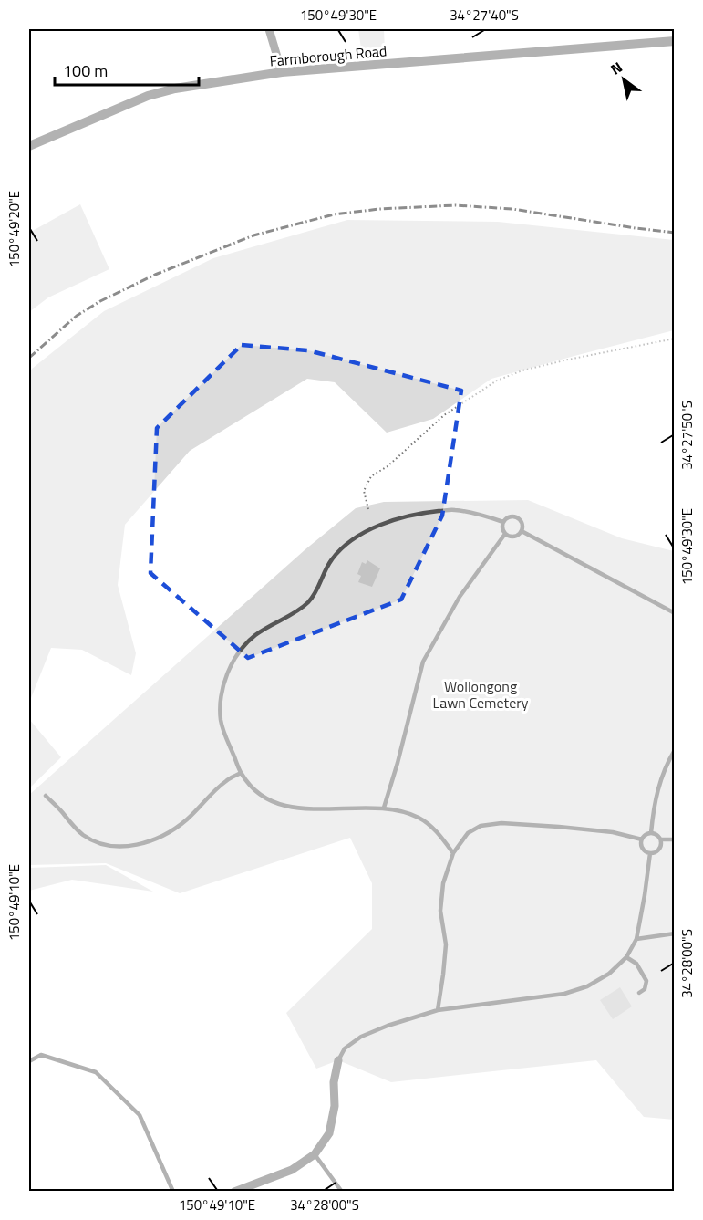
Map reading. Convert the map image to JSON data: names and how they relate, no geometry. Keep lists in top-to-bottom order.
{
  "streets": {
    "street": ["Farmborough Road"]
  },
  "parks": ["Wollongong Lawn Cemetery"],
  "scale_bar": "100 m",
  "north": "top left",
  "coordinates": [
    "150°49'30\"E",
    "34°27'40\"S",
    "150°49'20\"E",
    "34°27'50\"S",
    "150°49'10\"E",
    "34°28'00\"S"
  ]
}
